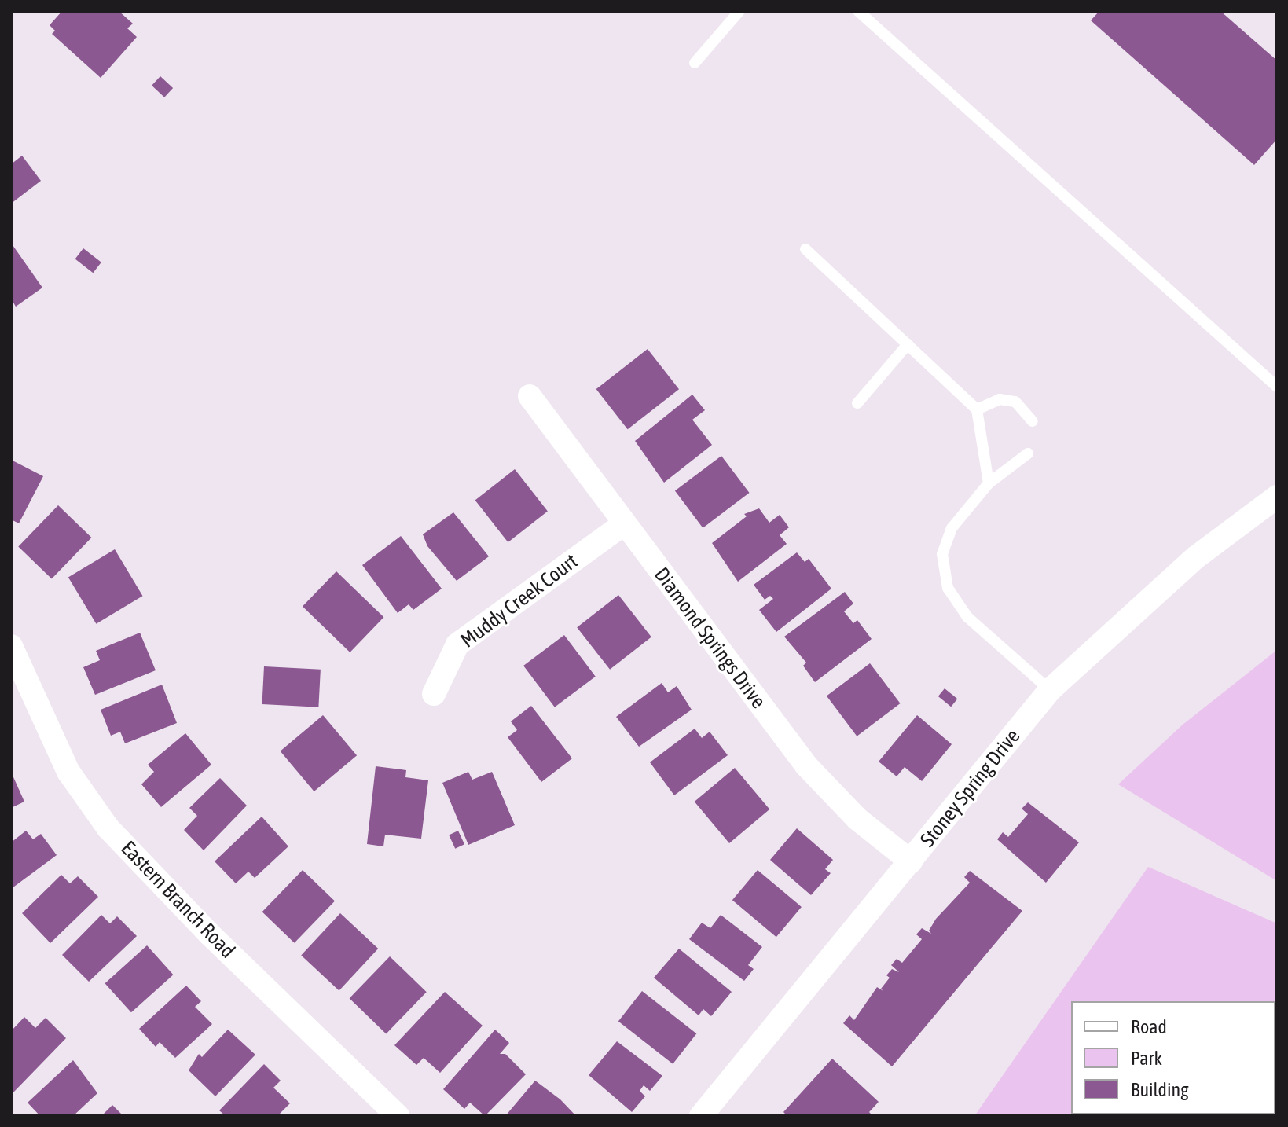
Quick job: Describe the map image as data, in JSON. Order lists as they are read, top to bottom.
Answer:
{
  "streets": {
    "street": [
      "Muddy Creek Court",
      "Diamond Springs Drive",
      "Stoney Spring Drive",
      "Eastern Branch Road"
    ]
  },
  "crossings": [
    ["Muddy Creek Court", "Diamond Springs Drive"],
    ["Diamond Springs Drive", "Stoney Spring Drive"]
  ],
  "legend": ["Road", "Park", "Building"]
}
